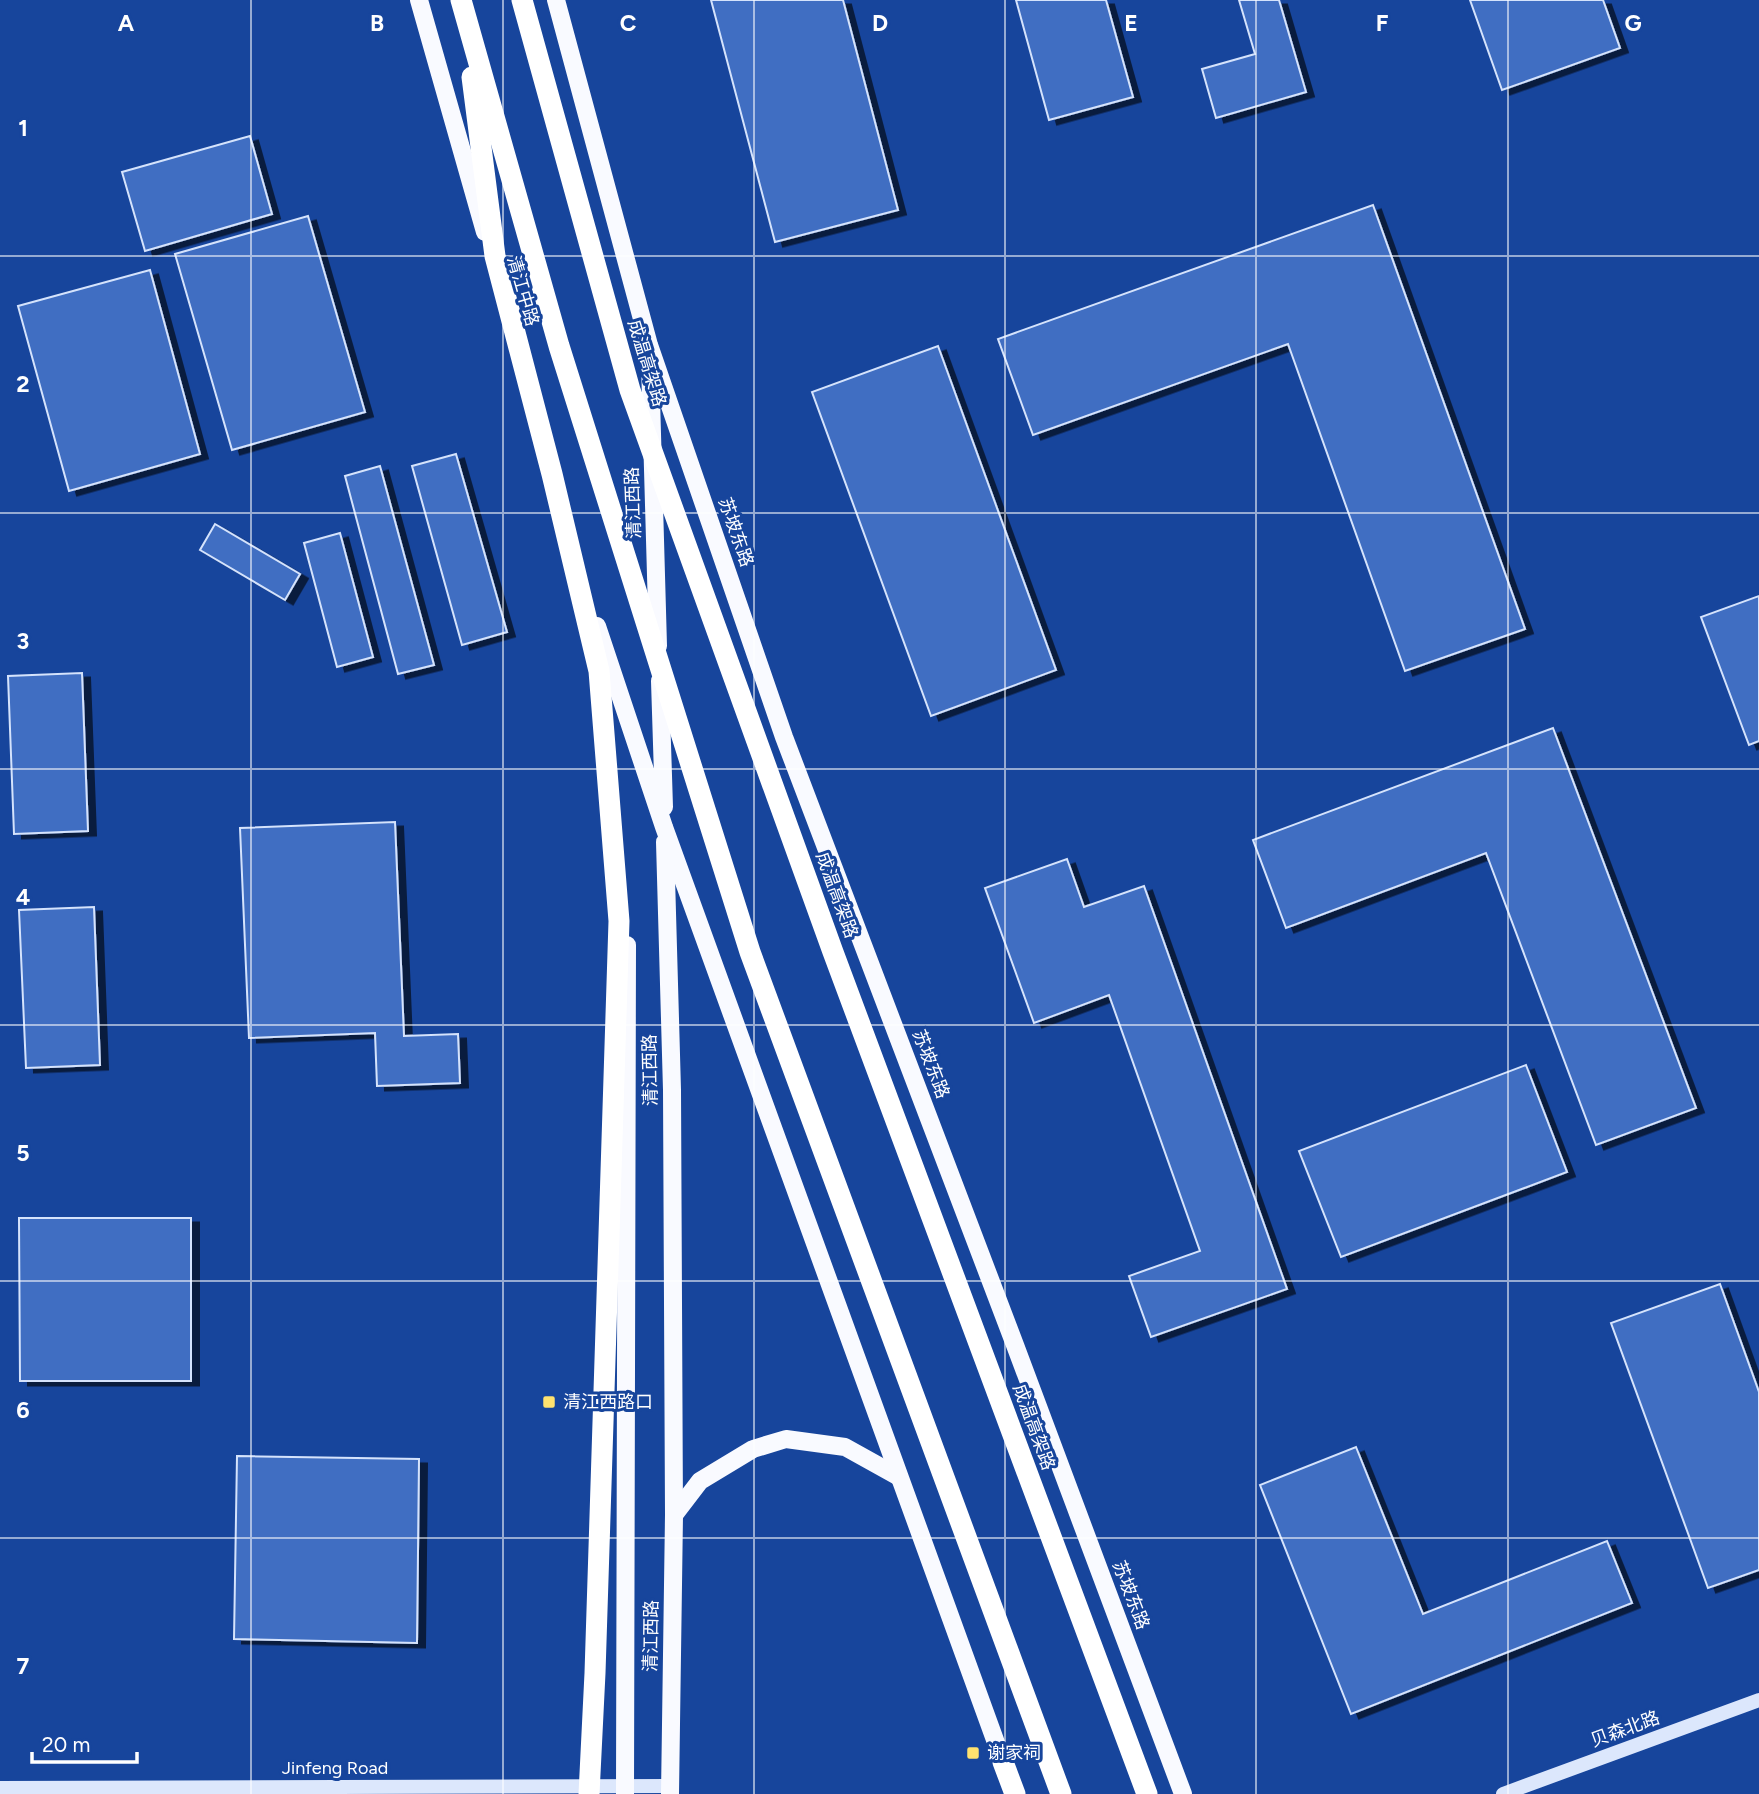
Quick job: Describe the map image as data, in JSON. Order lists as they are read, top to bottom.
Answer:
{
  "streets": {
    "highway": ["成温高架路"],
    "main road": ["清江中路", "清江西路", "苏坡东路"],
    "street": ["贝森北路", "Jinfeng Road"]
  },
  "crossings": [
    ["清江中路", "清江西路"],
    ["清江西路", "苏坡东路"],
    ["清江西路", "Jinfeng Road"]
  ],
  "places": {
    "transit": ["清江西路口", "谢家祠"]
  },
  "scale_bar": "20 m",
  "grid": {
    "columns": [
      "A",
      "B",
      "C",
      "D",
      "E",
      "F",
      "G"
    ],
    "rows": [
      "1",
      "2",
      "3",
      "4",
      "5",
      "6",
      "7"
    ]
  }
}
